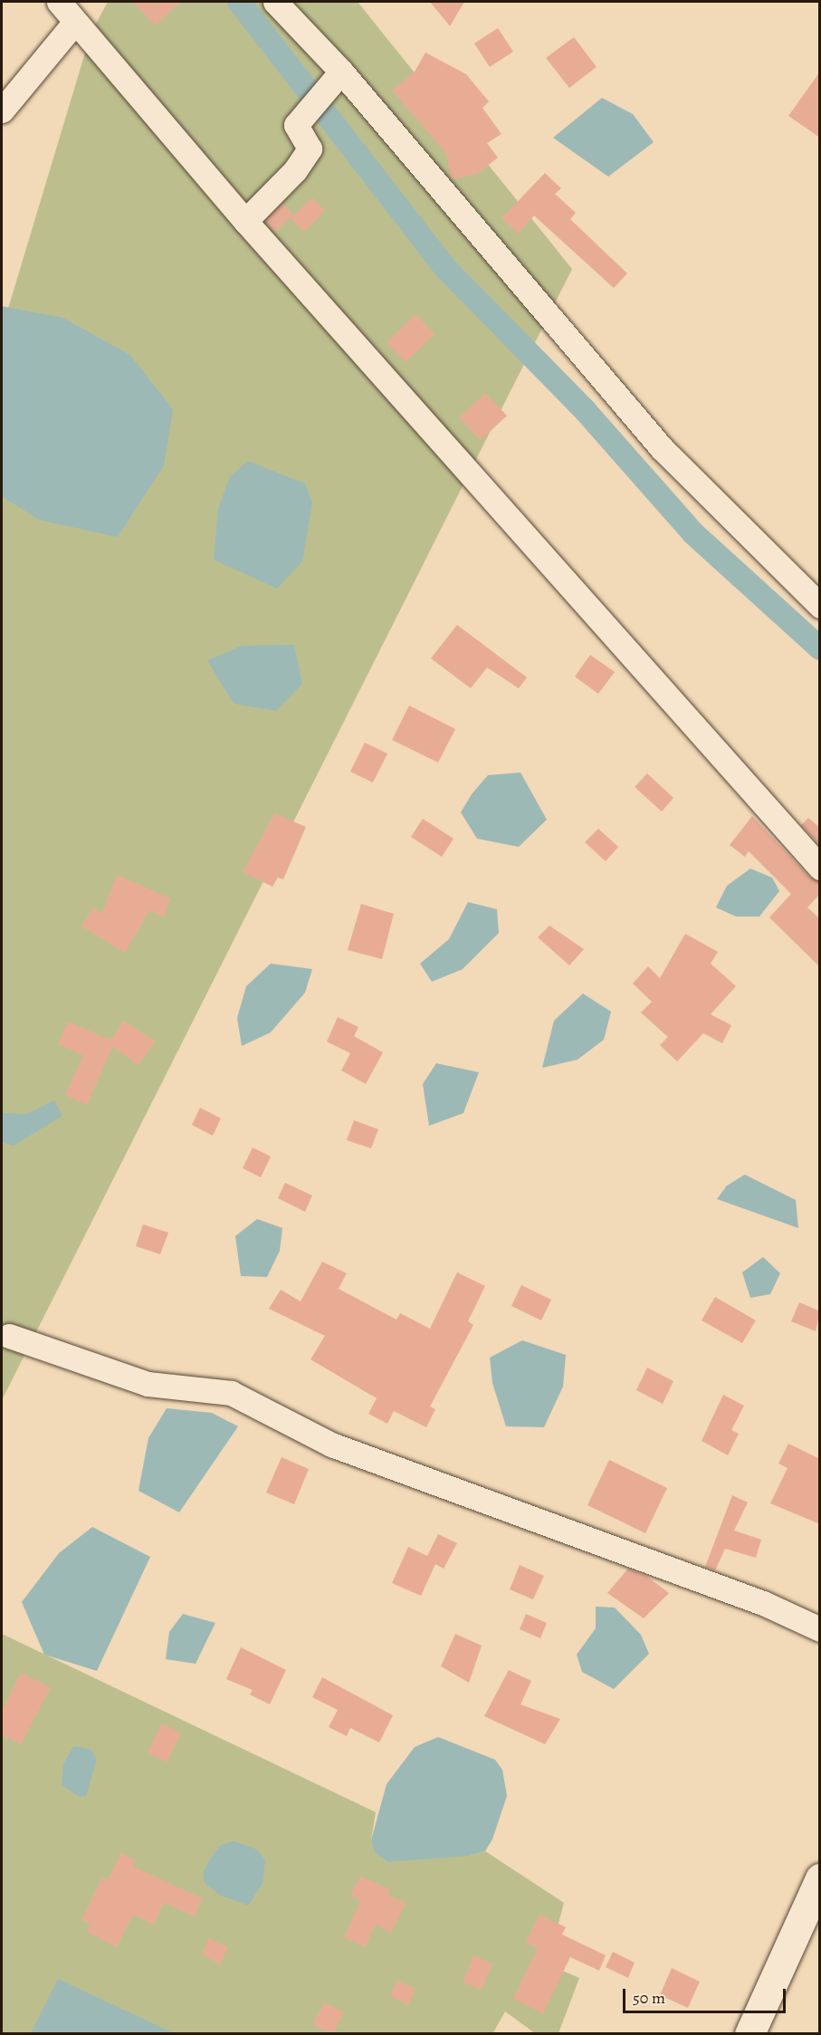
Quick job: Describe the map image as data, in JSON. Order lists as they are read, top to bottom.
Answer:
{
  "scale_bar": "50 m"
}
